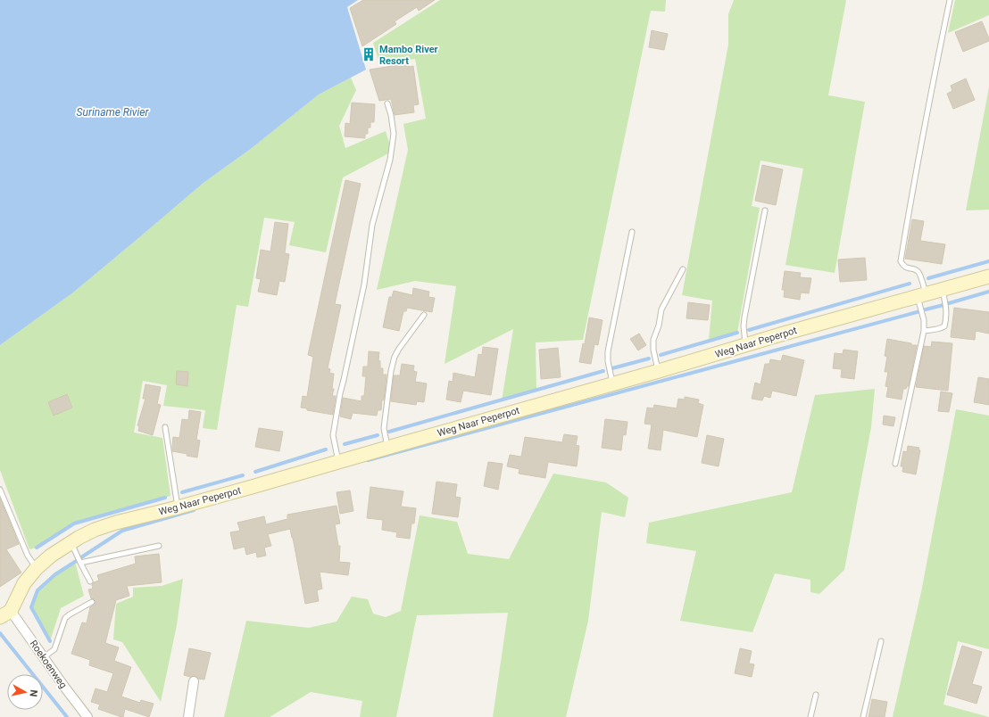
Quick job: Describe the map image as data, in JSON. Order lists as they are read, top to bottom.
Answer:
{
  "streets": {
    "street": ["Weg Naar Peperpot", "Roekoenweg"]
  },
  "crossings": [
    ["Weg Naar Peperpot", "Roekoenweg"]
  ],
  "water": ["Suriname Rivier"],
  "places": {
    "building": ["Mambo River Resort"]
  },
  "north": "right"
}
